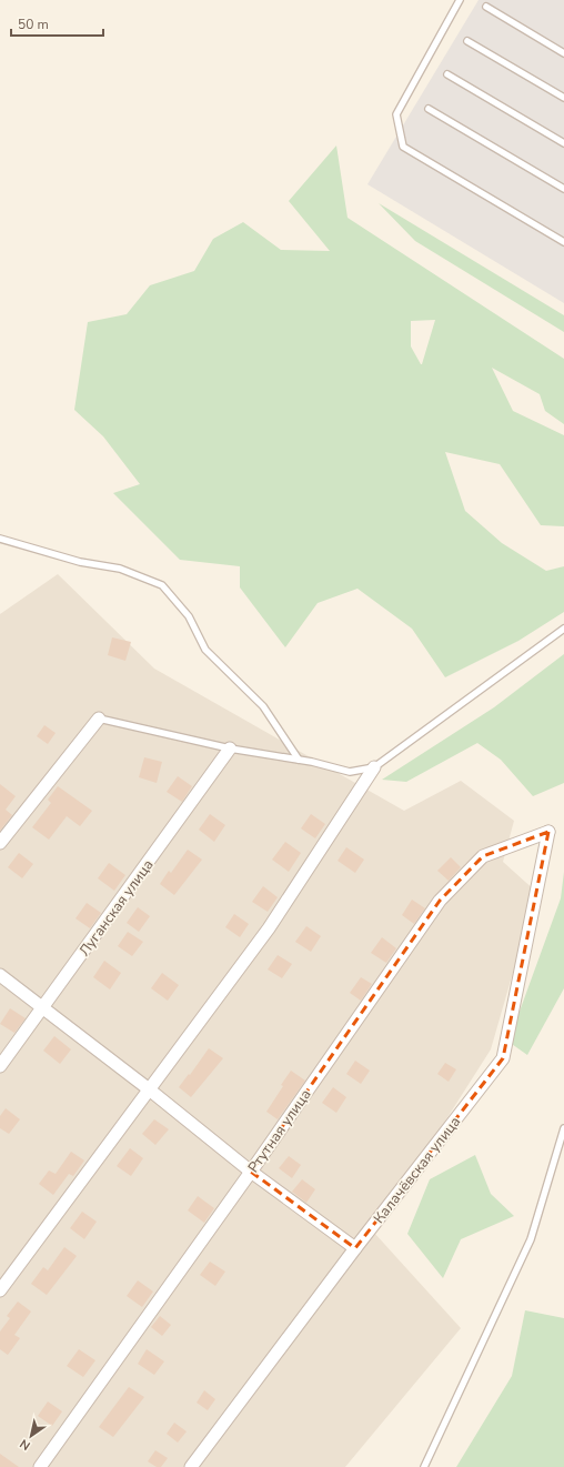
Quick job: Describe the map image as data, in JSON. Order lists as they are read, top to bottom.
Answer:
{
  "streets": {
    "street": ["Луганская улица", "Ртутная улица", "Калачёвская улица"]
  },
  "crossings": [
    ["Ртутная улица", "Калачёвская улица"]
  ],
  "scale_bar": "50 m",
  "north": "bottom left"
}
